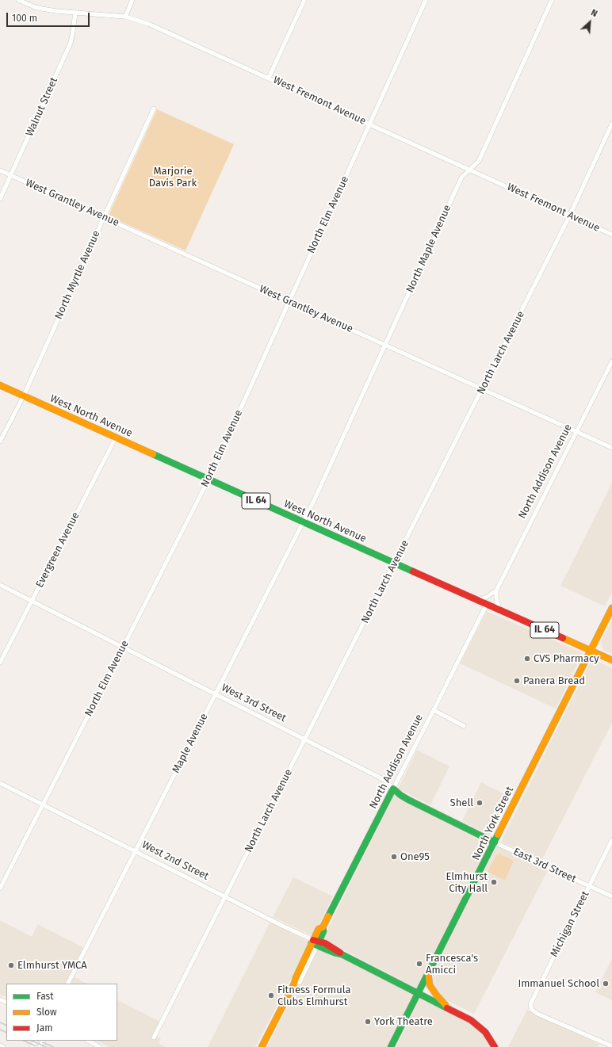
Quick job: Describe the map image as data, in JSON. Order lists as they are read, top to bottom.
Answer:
{
  "streets": {
    "main road": [
      "West North Avenue",
      "North Addison Avenue",
      "IL 64",
      "West 3rd Street",
      "North York Street",
      "West 2nd Street"
    ],
    "street": [
      "West Fremont Avenue",
      "Walnut Street",
      "West Grantley Avenue",
      "North Elm Avenue",
      "North Maple Avenue",
      "North Myrtle Avenue",
      "North Larch Avenue",
      "Evergreen Avenue",
      "Maple Avenue",
      "East 3rd Street",
      "Michigan Street"
    ]
  },
  "crossings": [
    ["West Fremont Avenue", "Walnut Street"],
    ["West Fremont Avenue", "North Elm Avenue"],
    ["West Fremont Avenue", "North Maple Avenue"],
    ["West Fremont Avenue", "North Larch Avenue"],
    ["Walnut Street", "West Grantley Avenue"],
    ["West Grantley Avenue", "North Elm Avenue"],
    ["West Grantley Avenue", "North Maple Avenue"],
    ["West Grantley Avenue", "North Myrtle Avenue"],
    ["West Grantley Avenue", "North Larch Avenue"],
    ["West Grantley Avenue", "North Addison Avenue"],
    ["North Elm Avenue", "West North Avenue"],
    ["North Elm Avenue", "West 3rd Street"],
    ["North Elm Avenue", "West 2nd Street"],
    ["North Maple Avenue", "Maple Avenue"],
    ["North Myrtle Avenue", "West North Avenue"],
    ["North Larch Avenue", "West North Avenue"],
    ["North Larch Avenue", "West 3rd Street"],
    ["North Larch Avenue", "West 2nd Street"],
    ["West North Avenue", "North Addison Avenue"],
    ["West North Avenue", "IL 64"],
    ["West North Avenue", "Evergreen Avenue"],
    ["West North Avenue", "Maple Avenue"],
    ["West North Avenue", "North York Street"],
    ["North Addison Avenue", "West 3rd Street"],
    ["North Addison Avenue", "West 2nd Street"],
    ["IL 64", "North York Street"],
    ["Evergreen Avenue", "West 3rd Street"],
    ["West 3rd Street", "Maple Avenue"],
    ["West 3rd Street", "North York Street"],
    ["West 3rd Street", "East 3rd Street"],
    ["Maple Avenue", "West 2nd Street"],
    ["North York Street", "West 2nd Street"],
    ["North York Street", "East 3rd Street"],
    ["East 3rd Street", "Michigan Street"]
  ],
  "parks": ["Marjorie Davis Park"],
  "places": [
    "CVS Pharmacy",
    "Panera Bread",
    "Shell",
    "One95",
    "Elmhurst City Hall",
    "Francesca's Amicci",
    "Elmhurst YMCA",
    "Immanuel School",
    "Fitness Formula Clubs Elmhurst",
    "York Theatre"
  ],
  "legend": ["Fast", "Slow", "Jam"],
  "scale_bar": "100 m",
  "north": "top right"
}
